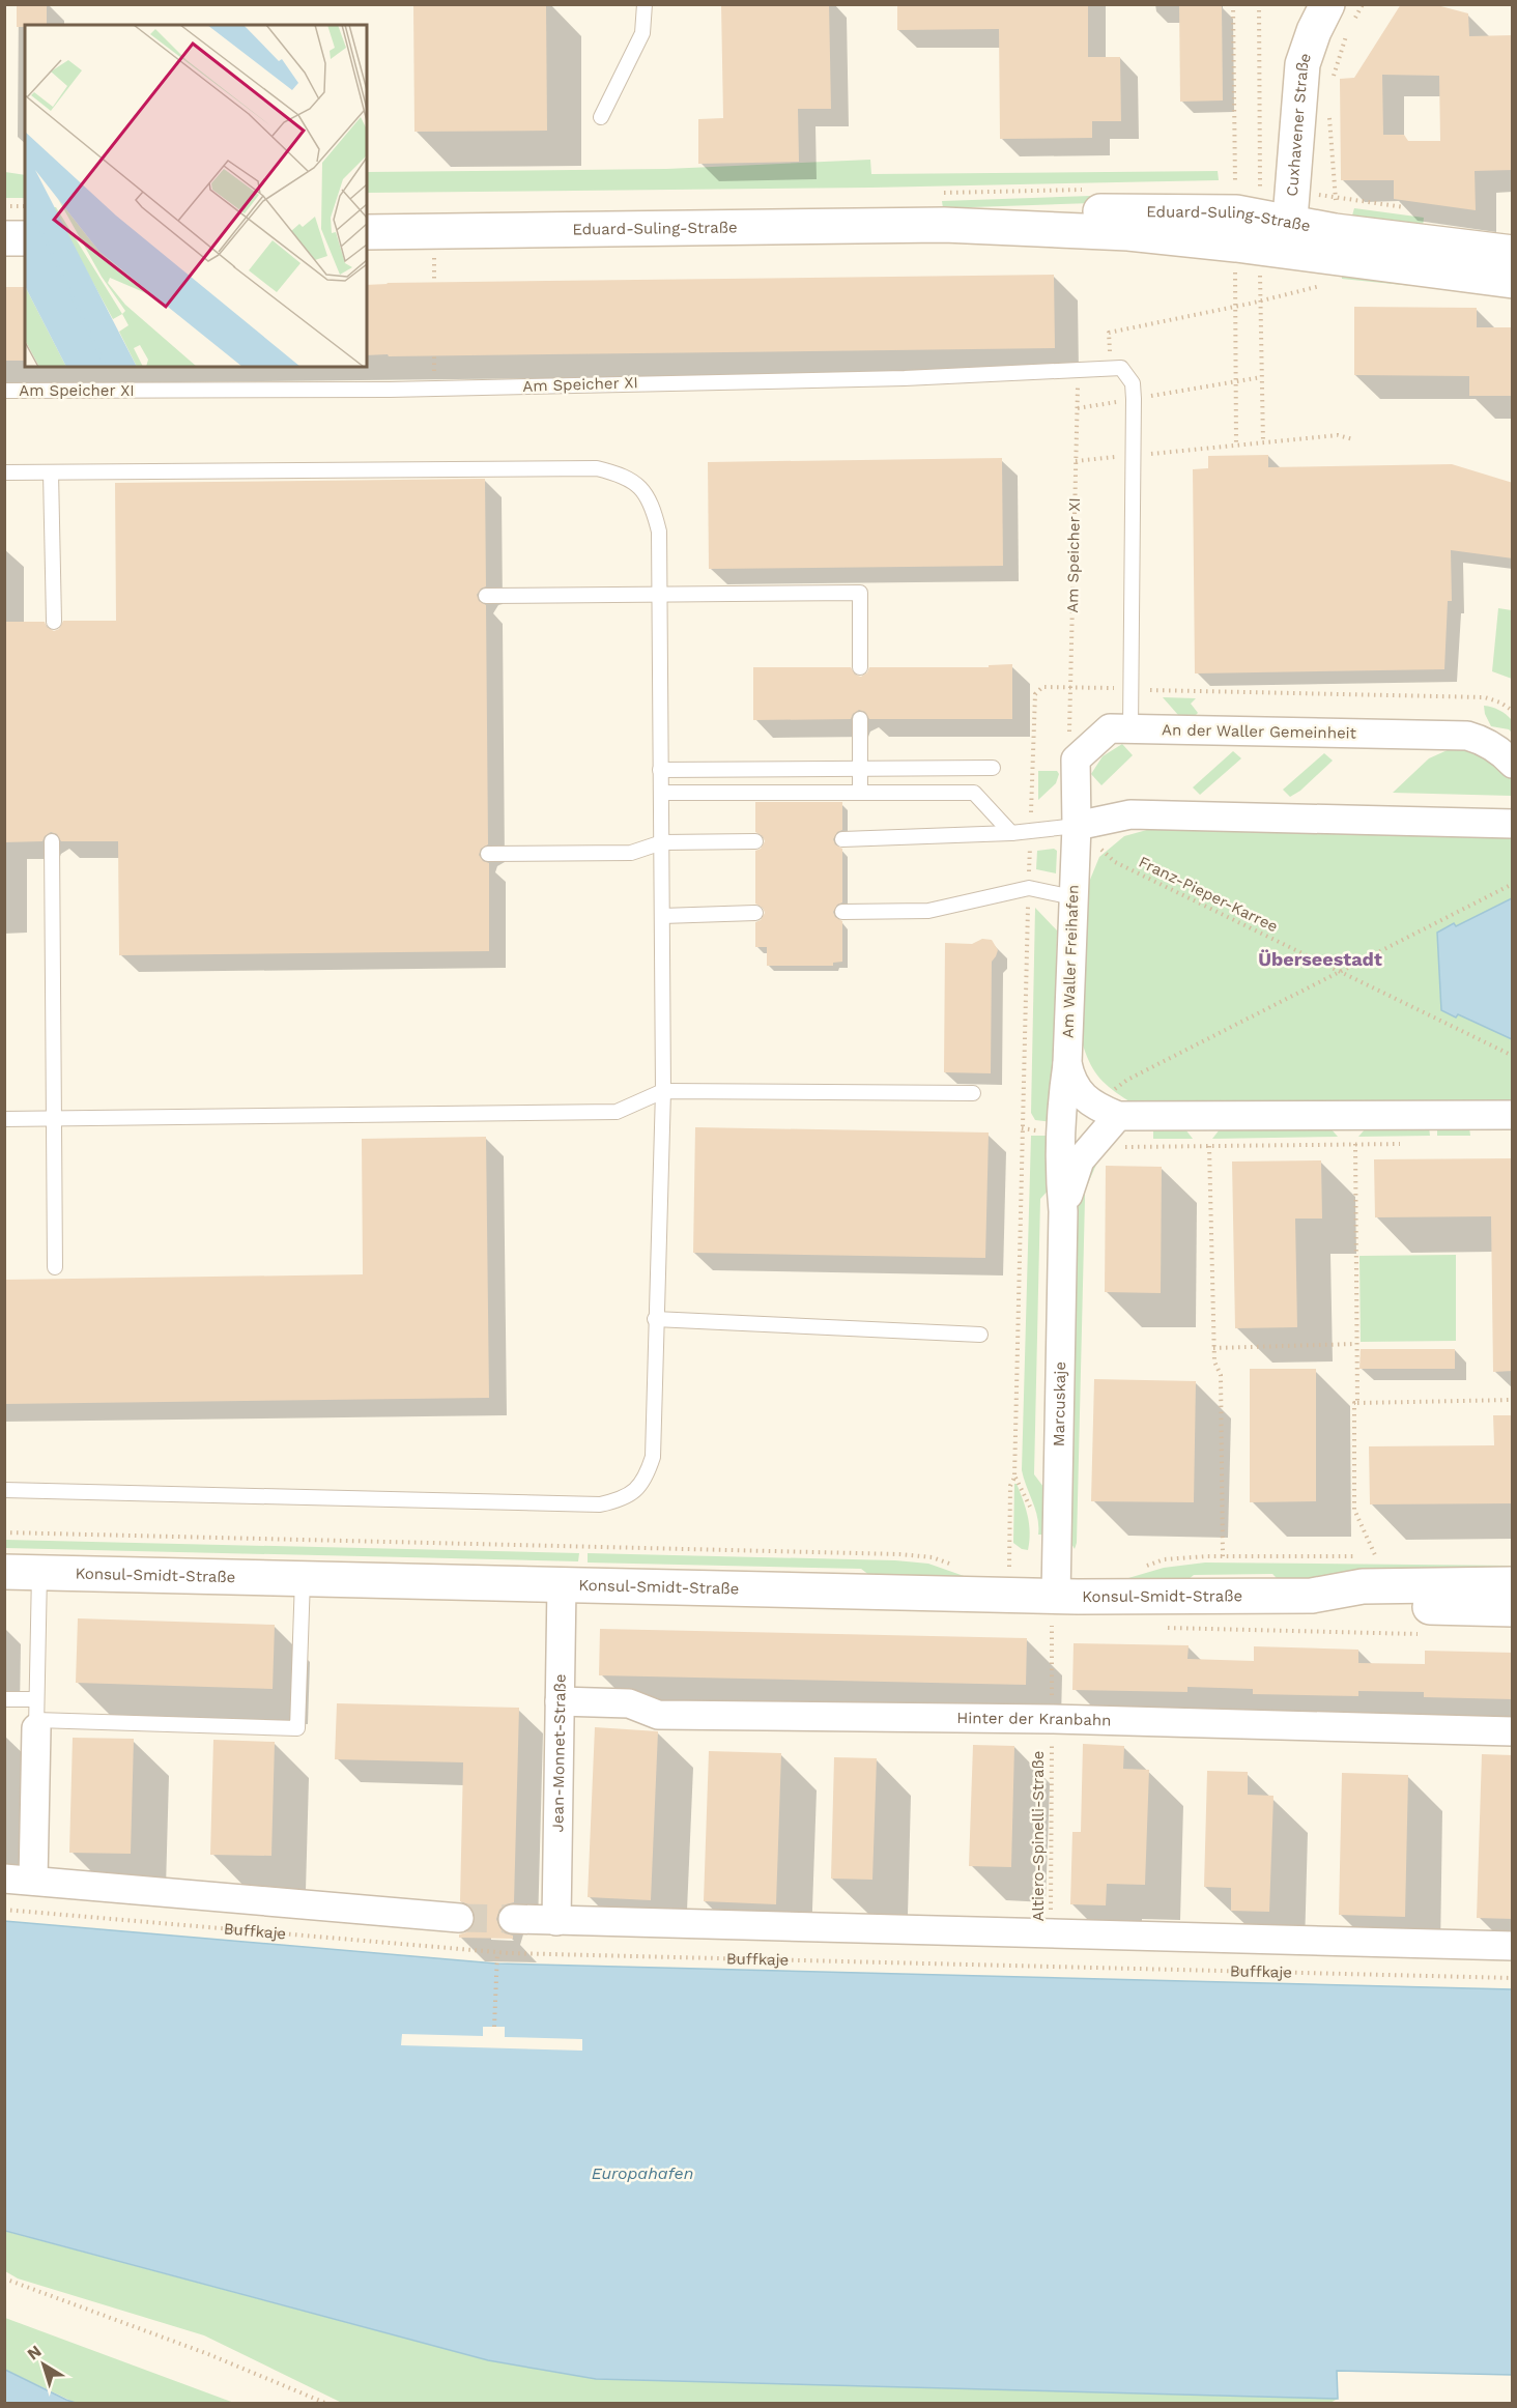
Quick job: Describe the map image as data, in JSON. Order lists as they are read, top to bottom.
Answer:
{
  "streets": {
    "street": [
      "Cuxhavener Straße",
      "Eduard-Suling-Straße",
      "An der Waller Gemeinheit",
      "Am Waller Freihafen",
      "Marcuskaje",
      "Konsul-Smidt-Straße",
      "Hinter der Kranbahn",
      "Jean-Monnet-Straße",
      "Buffkaje"
    ],
    "lane": ["Am Speicher XI"],
    "path": ["Franz-Pieper-Karree", "Altiero-Spinelli-Straße"]
  },
  "crossings": [
    ["Cuxhavener Straße", "Eduard-Suling-Straße"],
    ["Am Speicher XI", "An der Waller Gemeinheit"],
    ["Franz-Pieper-Karree", "Am Waller Freihafen"],
    ["Am Waller Freihafen", "Marcuskaje"],
    ["Marcuskaje", "Konsul-Smidt-Straße"],
    ["Marcuskaje", "Altiero-Spinelli-Straße"],
    ["Konsul-Smidt-Straße", "Jean-Monnet-Straße"],
    ["Konsul-Smidt-Straße", "Altiero-Spinelli-Straße"],
    ["Hinter der Kranbahn", "Jean-Monnet-Straße"],
    ["Hinter der Kranbahn", "Altiero-Spinelli-Straße"]
  ],
  "districts": ["Überseestadt"],
  "water": ["Europahafen"],
  "north": "top left"
}
